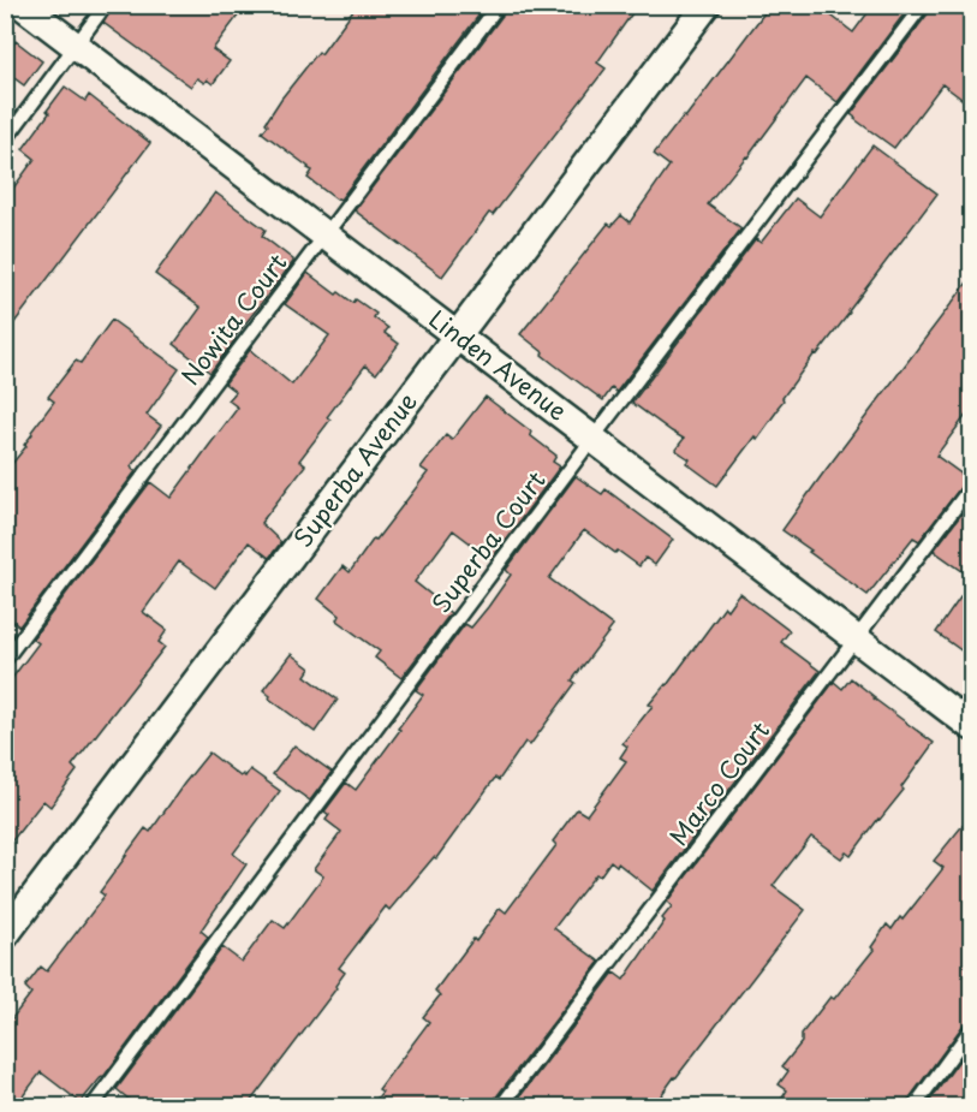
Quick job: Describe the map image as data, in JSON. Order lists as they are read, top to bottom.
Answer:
{
  "streets": {
    "street": ["Linden Avenue", "Superba Avenue"],
    "lane": ["Nowita Court", "Superba Court", "Marco Court"]
  },
  "crossings": [
    ["Nowita Court", "Linden Avenue"],
    ["Linden Avenue", "Superba Avenue"],
    ["Linden Avenue", "Superba Court"],
    ["Linden Avenue", "Marco Court"]
  ]
}
